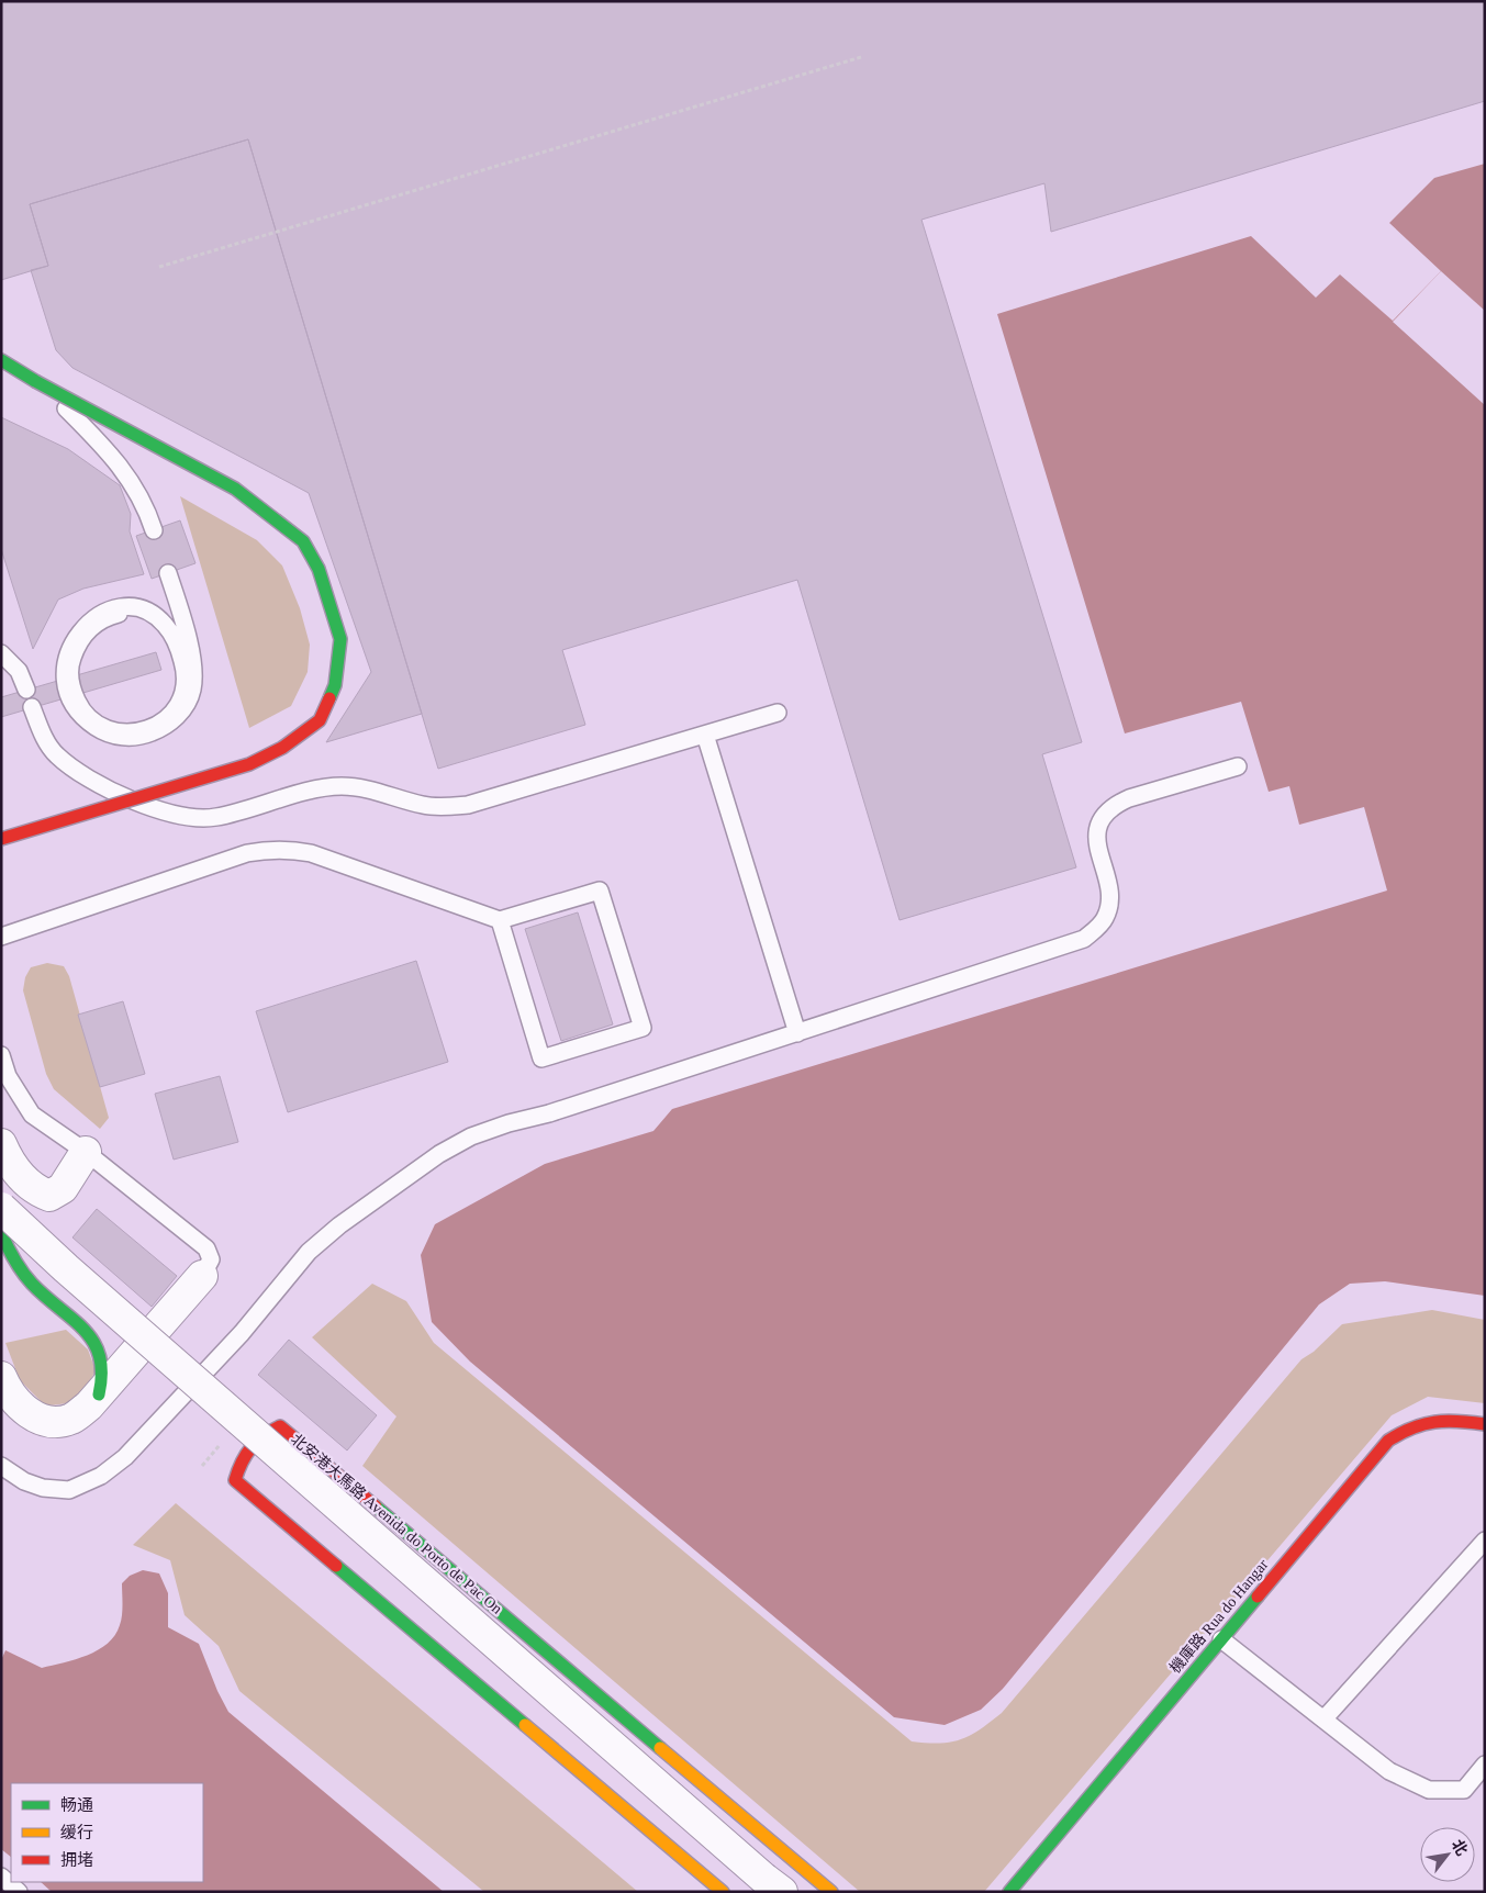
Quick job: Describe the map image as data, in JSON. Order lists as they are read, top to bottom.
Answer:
{
  "streets": {
    "street": ["北安港大馬路 Avenida do Porto de Pac On", "機庫路 Rua do Hangar"]
  },
  "legend": ["畅通", "缓行", "拥堵"],
  "north": "top right"
}
